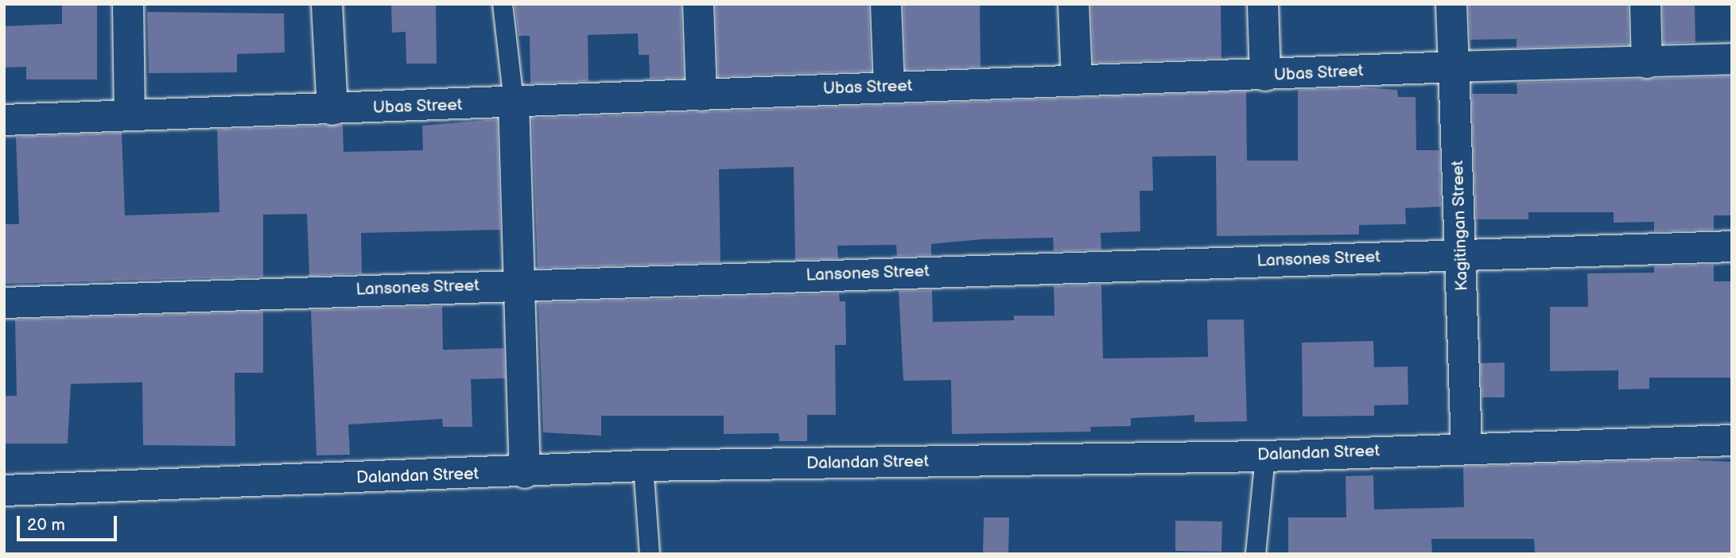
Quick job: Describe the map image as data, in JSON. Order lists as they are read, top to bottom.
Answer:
{
  "streets": {
    "street": [
      "Ubas Street",
      "Kagitingan Street",
      "Lansones Street",
      "Dalandan Street"
    ]
  },
  "crossings": [
    ["Ubas Street", "Kagitingan Street"],
    ["Kagitingan Street", "Lansones Street"],
    ["Kagitingan Street", "Dalandan Street"]
  ],
  "scale_bar": "20 m"
}
